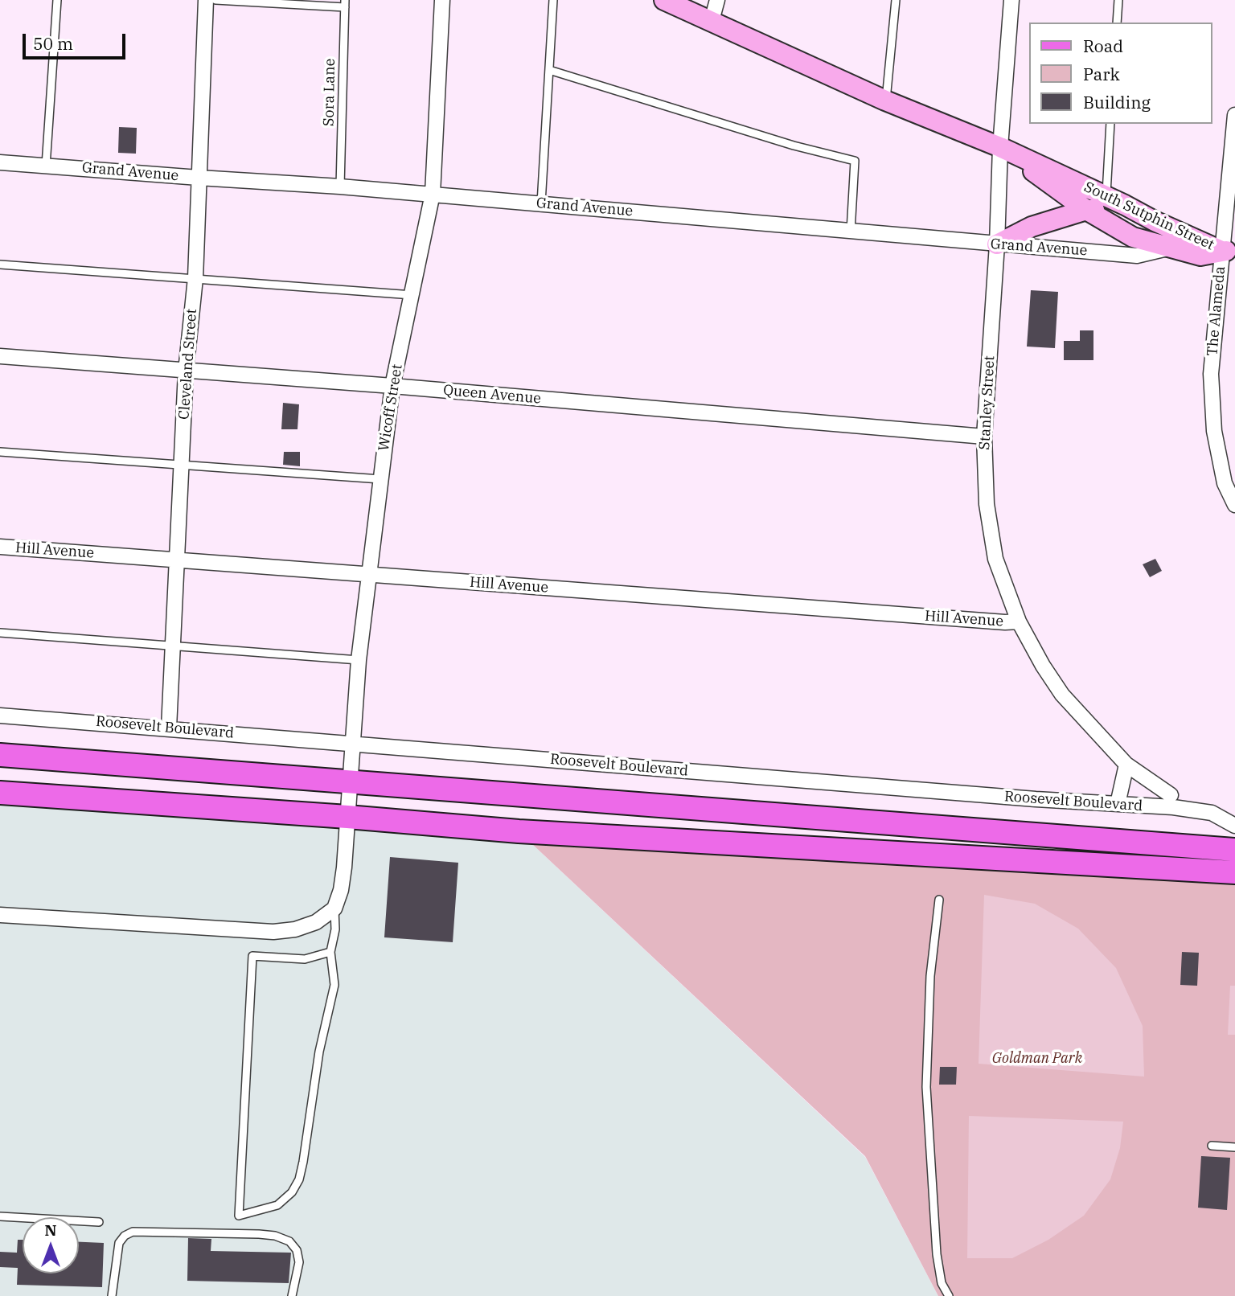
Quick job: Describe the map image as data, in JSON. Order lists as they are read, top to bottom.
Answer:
{
  "streets": {
    "street": [
      "Grand Avenue",
      "South Sutphin Street",
      "The Alameda",
      "Cleveland Street",
      "Queen Avenue",
      "Stanley Street",
      "Wicoff Street",
      "Hill Avenue",
      "Roosevelt Boulevard"
    ],
    "lane": ["Sora Lane"]
  },
  "crossings": [
    ["Sora Lane", "Grand Avenue"],
    ["Grand Avenue", "South Sutphin Street"],
    ["Grand Avenue", "Cleveland Street"],
    ["Grand Avenue", "Stanley Street"],
    ["Grand Avenue", "Wicoff Street"],
    ["South Sutphin Street", "The Alameda"],
    ["South Sutphin Street", "Stanley Street"],
    ["Cleveland Street", "Queen Avenue"],
    ["Cleveland Street", "Hill Avenue"],
    ["Cleveland Street", "Roosevelt Boulevard"],
    ["Queen Avenue", "Stanley Street"],
    ["Queen Avenue", "Wicoff Street"],
    ["Stanley Street", "Hill Avenue"],
    ["Wicoff Street", "Hill Avenue"],
    ["Wicoff Street", "Roosevelt Boulevard"]
  ],
  "parks": ["Goldman Park"],
  "legend": ["Road", "Park", "Building"],
  "scale_bar": "50 m",
  "north": "top"
}
